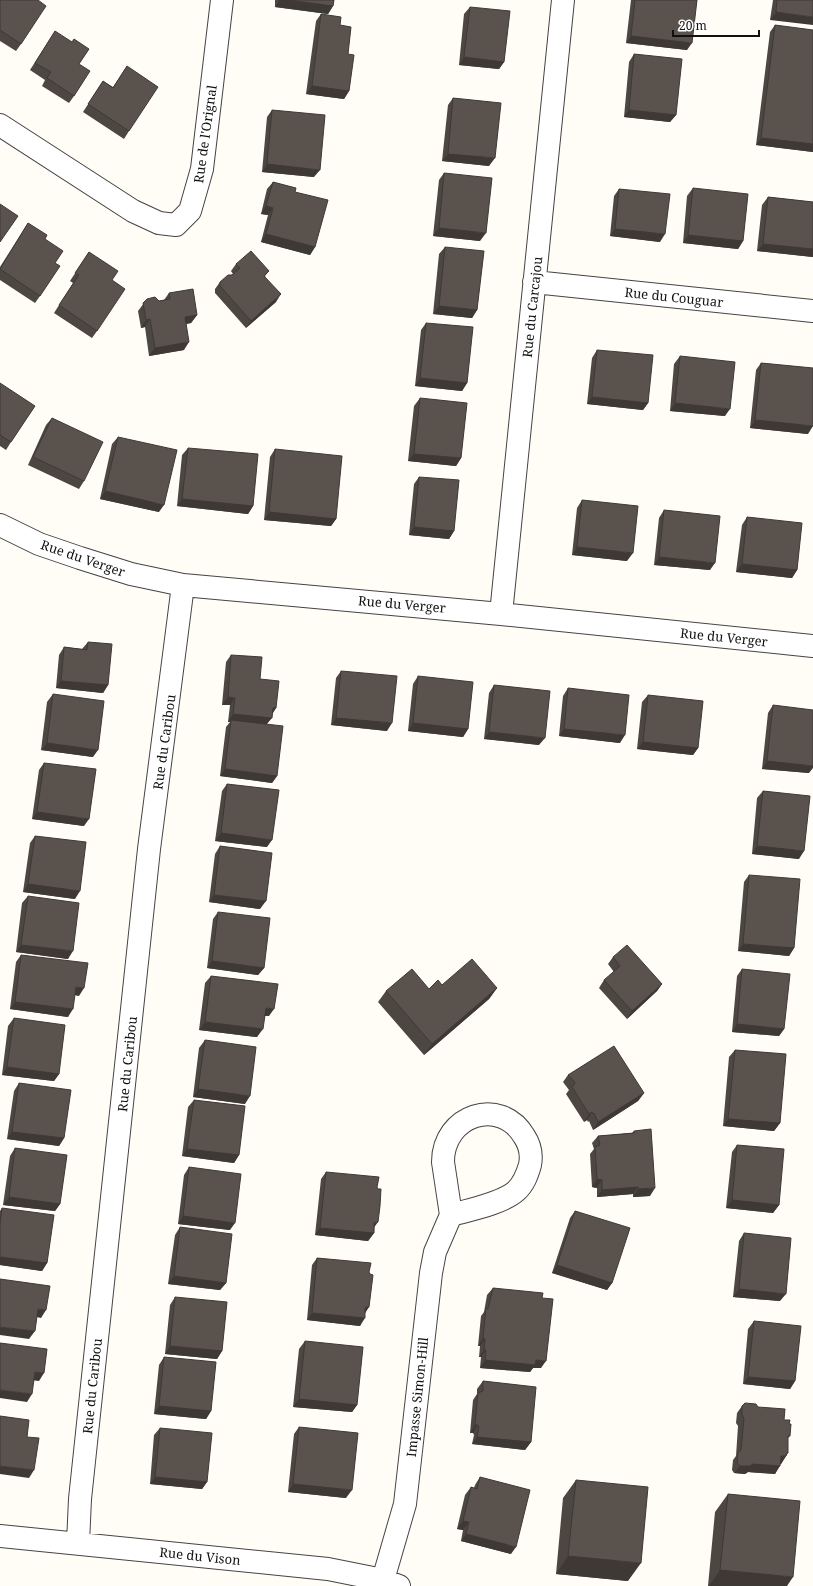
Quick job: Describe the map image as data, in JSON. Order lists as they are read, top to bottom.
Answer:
{
  "streets": {
    "street": [
      "Rue de l'Orignal",
      "Rue du Couguar",
      "Rue du Carcajou",
      "Rue du Verger",
      "Rue du Caribou",
      "Impasse Simon-Hill",
      "Rue du Vison"
    ]
  },
  "crossings": [
    ["Rue du Couguar", "Rue du Carcajou"],
    ["Rue du Carcajou", "Rue du Verger"],
    ["Rue du Verger", "Rue du Caribou"],
    ["Rue du Caribou", "Rue du Vison"],
    ["Impasse Simon-Hill", "Rue du Vison"]
  ],
  "scale_bar": "20 m"
}
